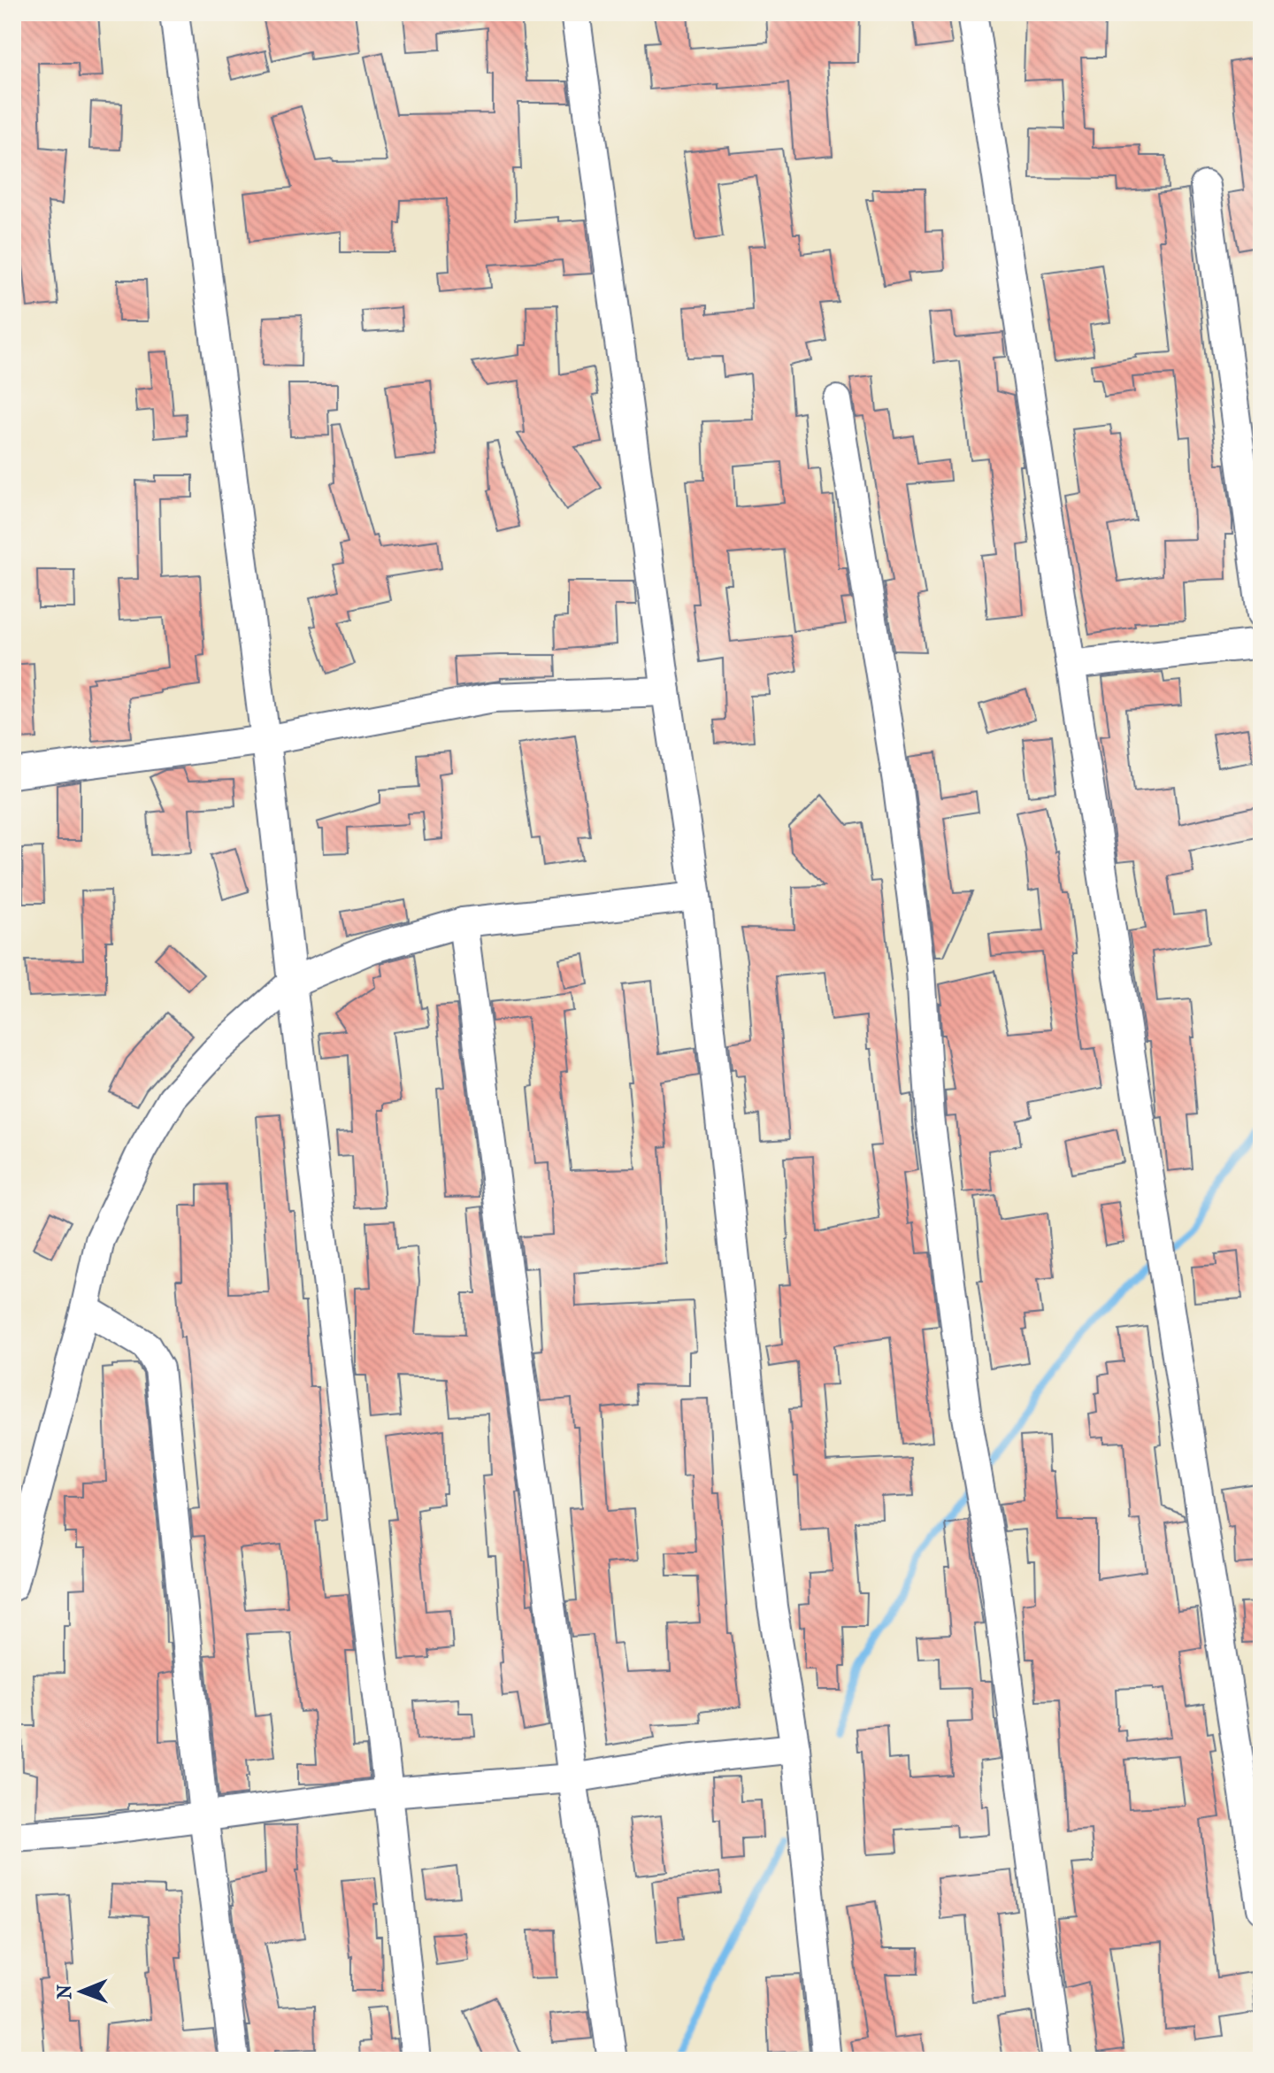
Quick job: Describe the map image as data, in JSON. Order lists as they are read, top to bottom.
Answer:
{
  "north": "left"
}
